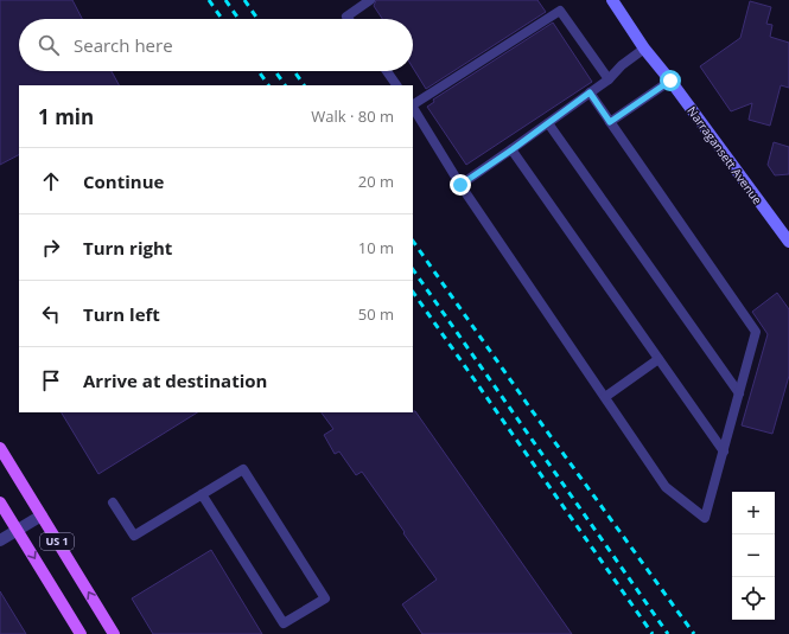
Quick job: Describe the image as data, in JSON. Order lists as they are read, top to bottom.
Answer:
{
  "streets": {
    "main road": ["US 1"],
    "street": ["Narragansett Avenue"]
  },
  "page": {
    "search": "Search here",
    "heading": ["1 min", "Walk · 80 m"],
    "list": [
      ["Continue", "20 m"],
      ["Turn right", "10 m"],
      ["Turn left", "50 m"],
      "Arrive at destination"
    ],
    "map_buttons": ["+", "−"]
  }
}
